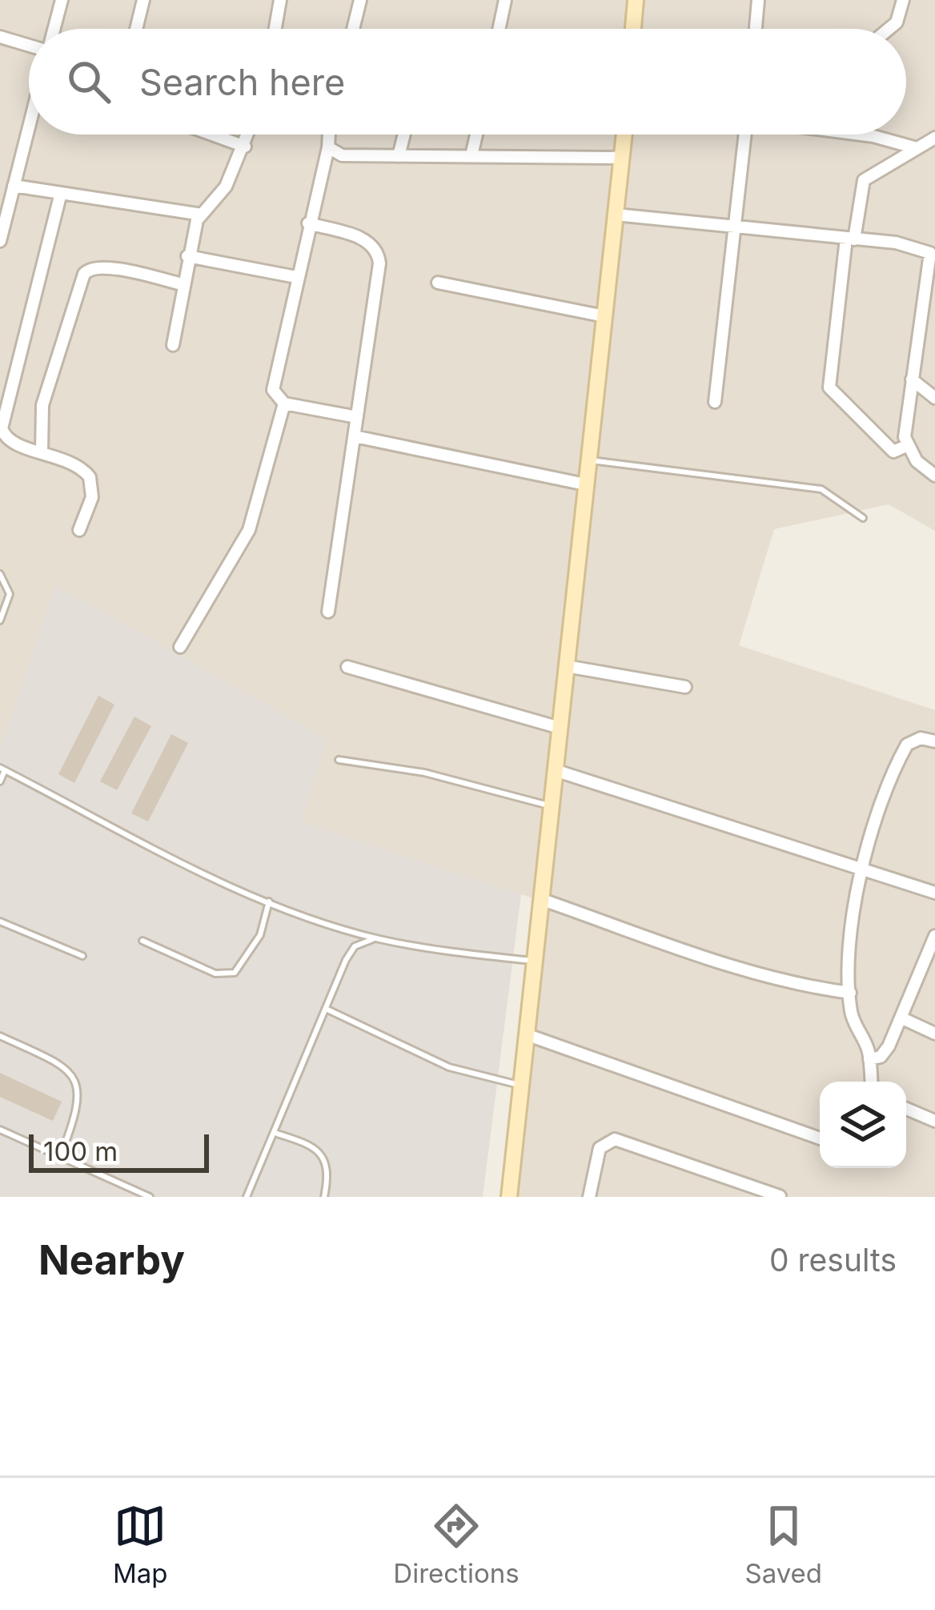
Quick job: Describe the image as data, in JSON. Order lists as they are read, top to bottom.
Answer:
{
  "scale_bar": "100 m",
  "page": {
    "search": "Search here",
    "scale": "100 m",
    "heading": ["Nearby", "0 results"],
    "nav": ["Map", "Directions", "Saved"]
  }
}
